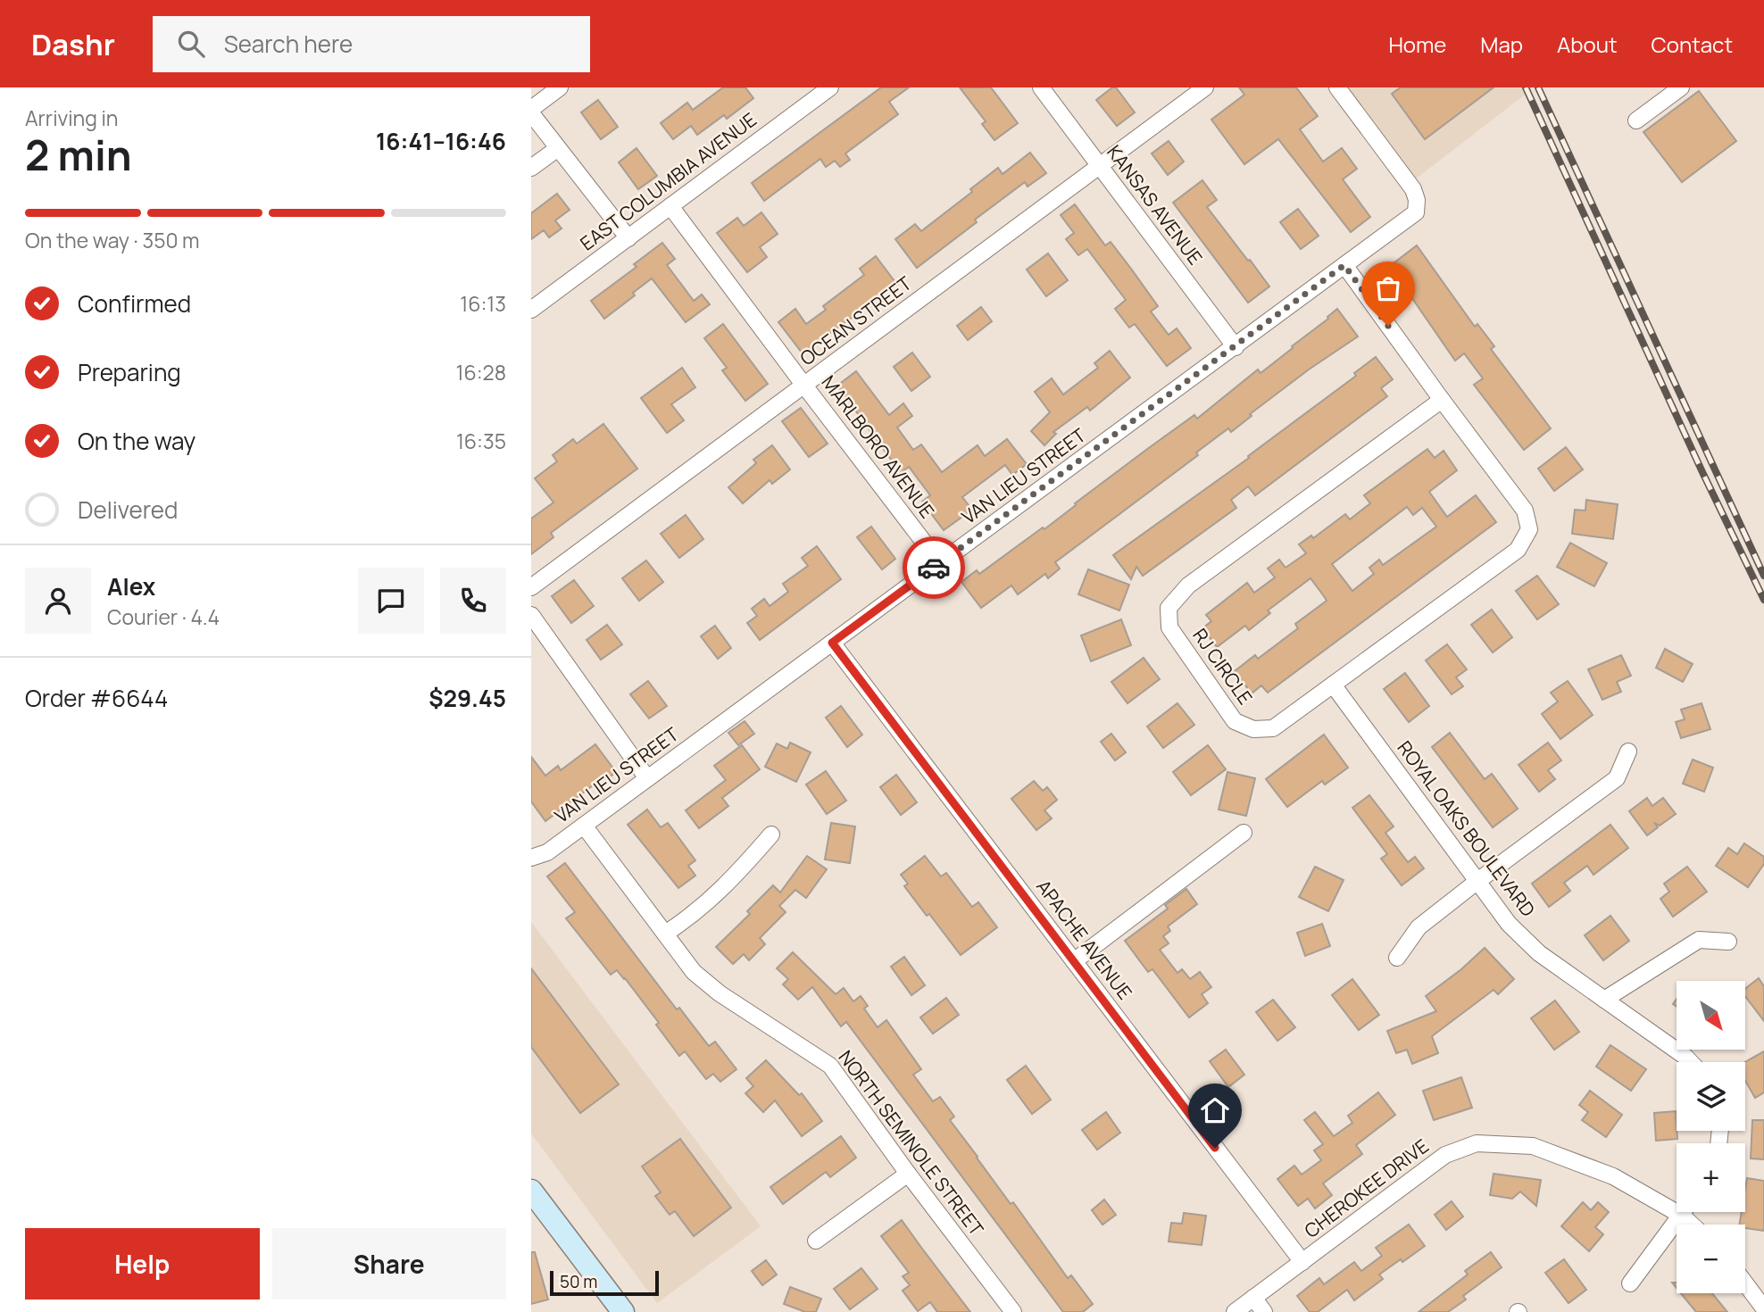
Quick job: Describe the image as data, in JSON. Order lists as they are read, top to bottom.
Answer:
{
  "streets": {
    "street": [
      "EAST COLUMBIA AVENUE",
      "KANSAS AVENUE",
      "OCEAN STREET",
      "MARLBORO AVENUE",
      "VAN LIEU STREET",
      "RJ CIRCLE",
      "ROYAL OAKS BOULEVARD",
      "APACHE AVENUE",
      "NORTH SEMINOLE STREET",
      "CHEROKEE DRIVE"
    ]
  },
  "crossings": [
    ["EAST COLUMBIA AVENUE", "MARLBORO AVENUE"],
    ["KANSAS AVENUE", "OCEAN STREET"],
    ["KANSAS AVENUE", "VAN LIEU STREET"],
    ["OCEAN STREET", "MARLBORO AVENUE"],
    ["MARLBORO AVENUE", "VAN LIEU STREET"],
    ["VAN LIEU STREET", "RJ CIRCLE"],
    ["VAN LIEU STREET", "APACHE AVENUE"],
    ["VAN LIEU STREET", "NORTH SEMINOLE STREET"],
    ["RJ CIRCLE", "ROYAL OAKS BOULEVARD"],
    ["APACHE AVENUE", "CHEROKEE DRIVE"]
  ],
  "scale_bar": "50 m",
  "north": "bottom right",
  "page": {
    "header": "Dashr",
    "search": "Search here",
    "nav": [
      "Home",
      "Map",
      "About",
      "Contact"
    ],
    "heading": ["2 min", "Arriving in", "16:41–16:46"],
    "panel": [
      "Alex",
      "Courier · 4.4",
      "Order #6644",
      "$29.45"
    ],
    "bar": "On the way · 350 m",
    "list": [
      ["Confirmed", "16:13"],
      ["Preparing", "16:28"],
      ["On the way", "16:35"],
      "Delivered"
    ],
    "map_buttons": ["+", "−"],
    "buttons": ["Help", "Share"],
    "scale": "50 m"
  }
}
